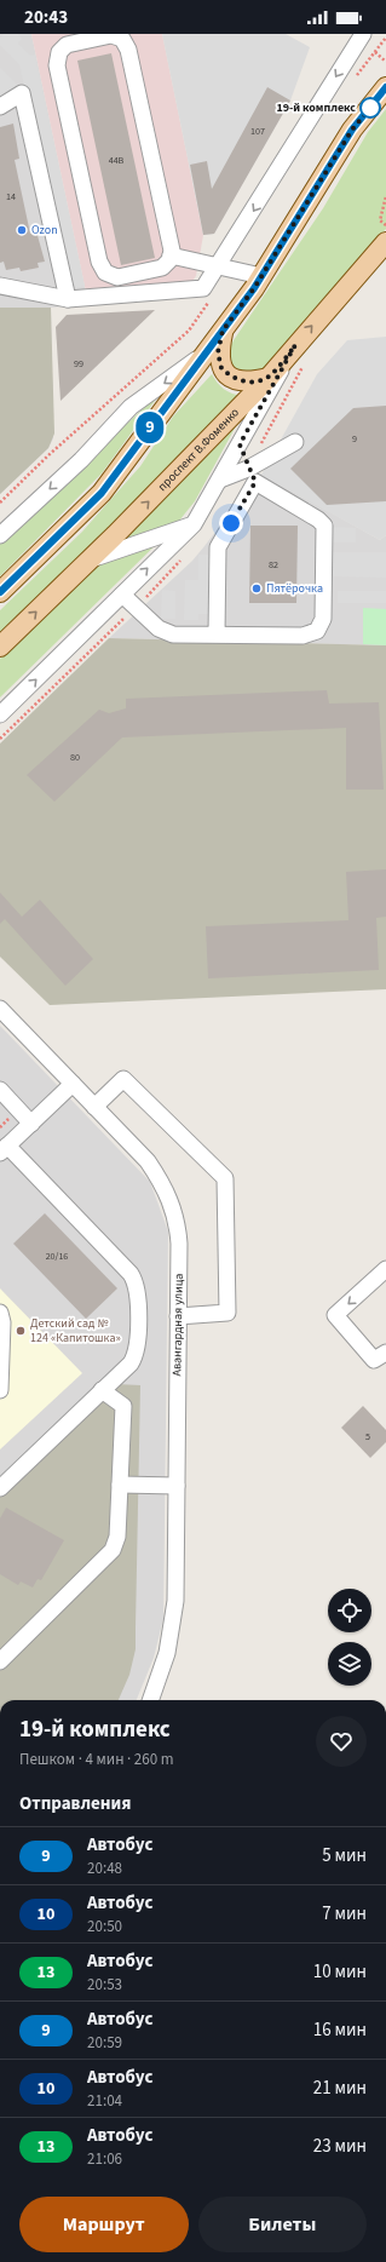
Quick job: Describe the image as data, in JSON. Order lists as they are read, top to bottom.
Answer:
{
  "streets": {
    "main road": ["проспект В.Фоменко"],
    "street": ["Авангардная улица"]
  },
  "places": [
    "19-й комплекс",
    "Ozon",
    "Пятёрочка",
    "Детский сад № 124 «Капитошка»"
  ],
  "lines": ["bus line 9"],
  "house_numbers": [
    "107",
    "44В",
    "14",
    "99",
    "9",
    "82",
    "80",
    "20/16",
    "5"
  ],
  "page": {
    "status": "20:43",
    "on_map": "9",
    "heading": [
      ["19-й комплекс", "Пешком · 4 мин · 260 m"],
      "Отправления"
    ],
    "list": [
      {
        "mark": "9",
        "name": "Автобус",
        "note": "20:48",
        "value": "5 мин"
      },
      {
        "mark": "10",
        "name": "Автобус",
        "note": "20:50",
        "value": "7 мин"
      },
      {
        "mark": "13",
        "name": "Автобус",
        "note": "20:53",
        "value": "10 мин"
      },
      {
        "mark": "9",
        "name": "Автобус",
        "note": "20:59",
        "value": "16 мин"
      },
      {
        "mark": "10",
        "name": "Автобус",
        "note": "21:04",
        "value": "21 мин"
      },
      {
        "mark": "13",
        "name": "Автобус",
        "note": "21:06",
        "value": "23 мин"
      }
    ],
    "buttons": ["Маршрут", "Билеты"]
  }
}
